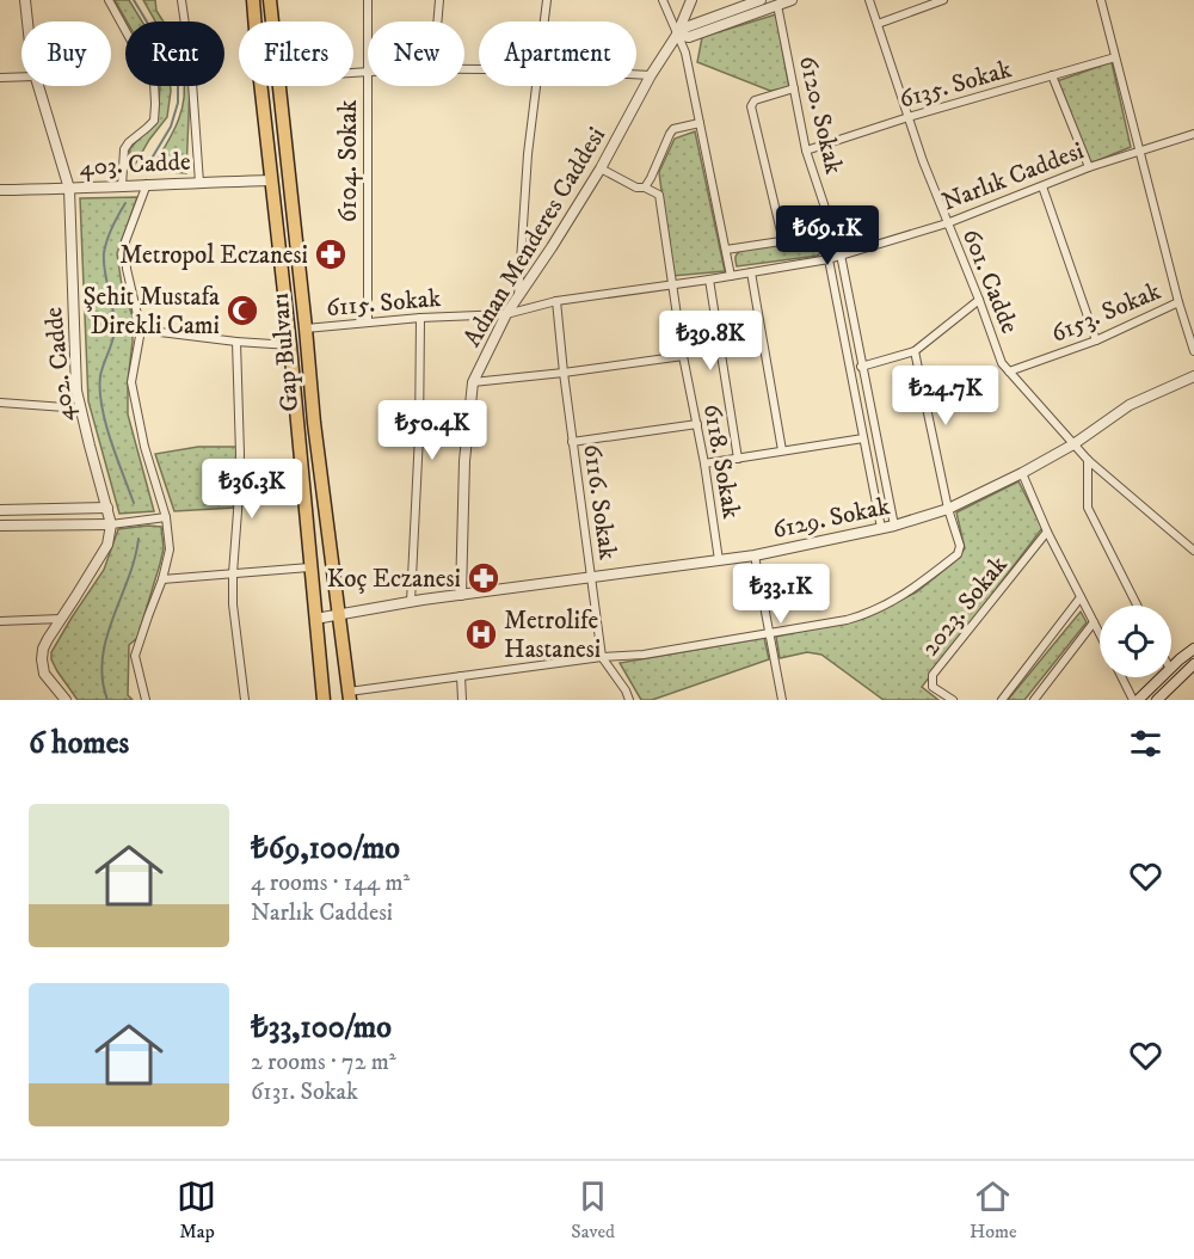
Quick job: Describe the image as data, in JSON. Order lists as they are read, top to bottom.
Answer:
{
  "streets": {
    "highway": ["Gap Bulvarı"],
    "street": [
      "6135. Sokak",
      "6120. Sokak",
      "6104. Sokak",
      "403. Cadde",
      "Narlık Caddesi",
      "Adnan Menderes Caddesi",
      "601. Cadde",
      "6115. Sokak",
      "6153. Sokak",
      "402. Cadde",
      "6118. Sokak",
      "6116. Sokak",
      "6129. Sokak",
      "2023. Sokak"
    ]
  },
  "crossings": [
    ["6135. Sokak", "6120. Sokak"],
    ["6135. Sokak", "601. Cadde"],
    ["6120. Sokak", "Narlık Caddesi"],
    ["6120. Sokak", "6129. Sokak"],
    ["6104. Sokak", "6115. Sokak"],
    ["403. Cadde", "Gap Bulvarı"],
    ["403. Cadde", "402. Cadde"],
    ["Narlık Caddesi", "Adnan Menderes Caddesi"],
    ["Narlık Caddesi", "601. Cadde"],
    ["Narlık Caddesi", "6115. Sokak"],
    ["Narlık Caddesi", "6118. Sokak"],
    ["Narlık Caddesi", "6116. Sokak"],
    ["Adnan Menderes Caddesi", "6115. Sokak"],
    ["Adnan Menderes Caddesi", "6129. Sokak"],
    ["601. Cadde", "6153. Sokak"],
    ["601. Cadde", "6129. Sokak"],
    ["6115. Sokak", "Gap Bulvarı"],
    ["Gap Bulvarı", "6129. Sokak"],
    ["6118. Sokak", "6129. Sokak"],
    ["6116. Sokak", "6129. Sokak"]
  ],
  "places": {
    "pharmacy": ["Metropol Eczanesi", "Koç Eczanesi"],
    "mosque": ["Şehit Mustafa Direkli Cami"],
    "hospital": ["Metrolife Hastanesi"]
  },
  "page": {
    "chip": [
      "Buy",
      "Rent",
      "Filters",
      "New",
      "Apartment"
    ],
    "price": [
      "₺69.1K",
      "₺39.8K",
      "₺24.7K",
      "₺50.4K",
      "₺36.3K",
      "₺33.1K"
    ],
    "heading": "6 homes",
    "list": [
      {
        "name": "₺69,100/mo",
        "note": "4 rooms · 144 m² · Narlık Caddesi"
      },
      {
        "name": "₺33,100/mo",
        "note": "2 rooms · 72 m² · 6131. Sokak"
      }
    ],
    "tabs": ["Map", "Saved", "Home"]
  }
}
